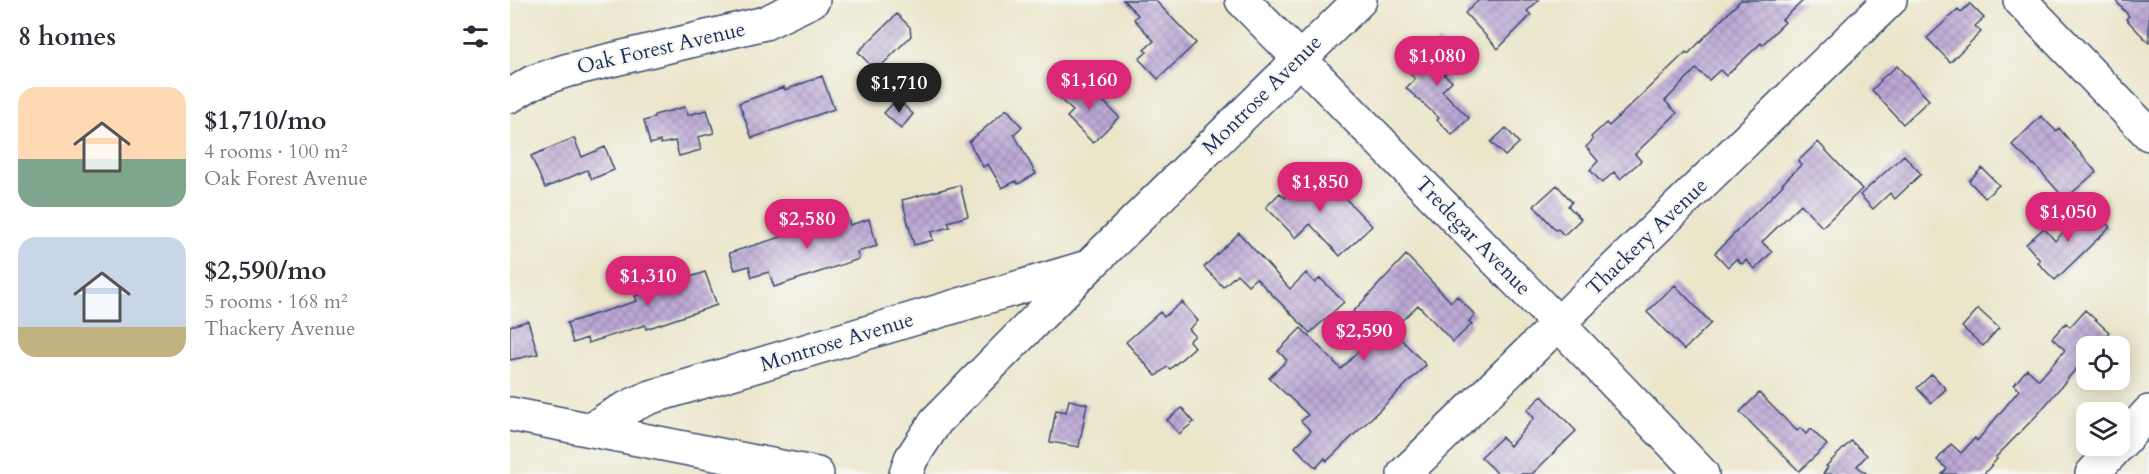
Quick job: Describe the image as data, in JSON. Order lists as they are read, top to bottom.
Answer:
{
  "streets": {
    "street": [
      "Oak Forest Avenue",
      "Montrose Avenue",
      "Tredegar Avenue",
      "Thackery Avenue"
    ]
  },
  "crossings": [
    ["Montrose Avenue", "Tredegar Avenue"],
    ["Tredegar Avenue", "Thackery Avenue"]
  ],
  "page": {
    "heading": "8 homes",
    "price": [
      "$1,080",
      "$1,160",
      "$1,710",
      "$1,850",
      "$1,050",
      "$2,580",
      "$1,310",
      "$2,590"
    ],
    "list": [
      {
        "name": "$1,710/mo",
        "note": "4 rooms · 100 m² · Oak Forest Avenue"
      },
      {
        "name": "$2,590/mo",
        "note": "5 rooms · 168 m² · Thackery Avenue"
      }
    ]
  }
}
